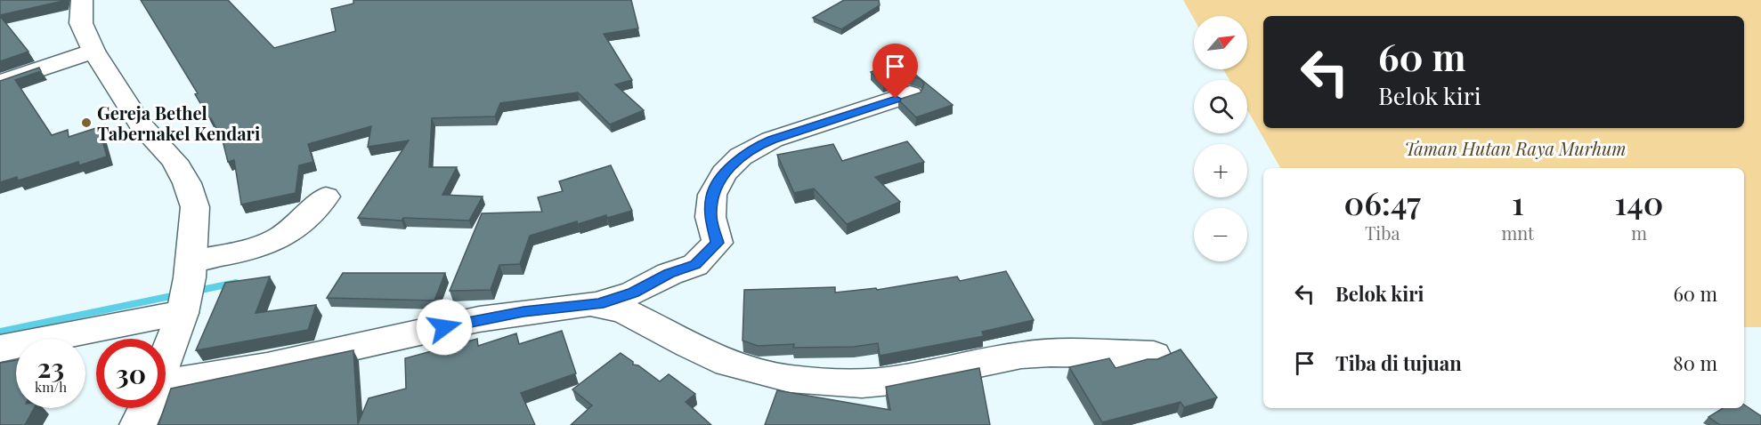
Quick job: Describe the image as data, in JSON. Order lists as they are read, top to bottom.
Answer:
{
  "parks": ["Taman Hutan Raya Murhum"],
  "places": ["Gereja Bethel Tabernakel Kendari"],
  "north": "top right",
  "page": {
    "map_buttons": ["+", "−"],
    "turn": ["60 m", "Belok kiri"],
    "eta": [
      "06:47",
      "Tiba",
      "1",
      "mnt",
      "140",
      "m"
    ],
    "list": [
      {
        "name": "Belok kiri",
        "value": "60 m"
      },
      {
        "name": "Tiba di tujuan",
        "value": "80 m"
      }
    ],
    "speed": "23 km/h",
    "limit": "30"
  }
}
